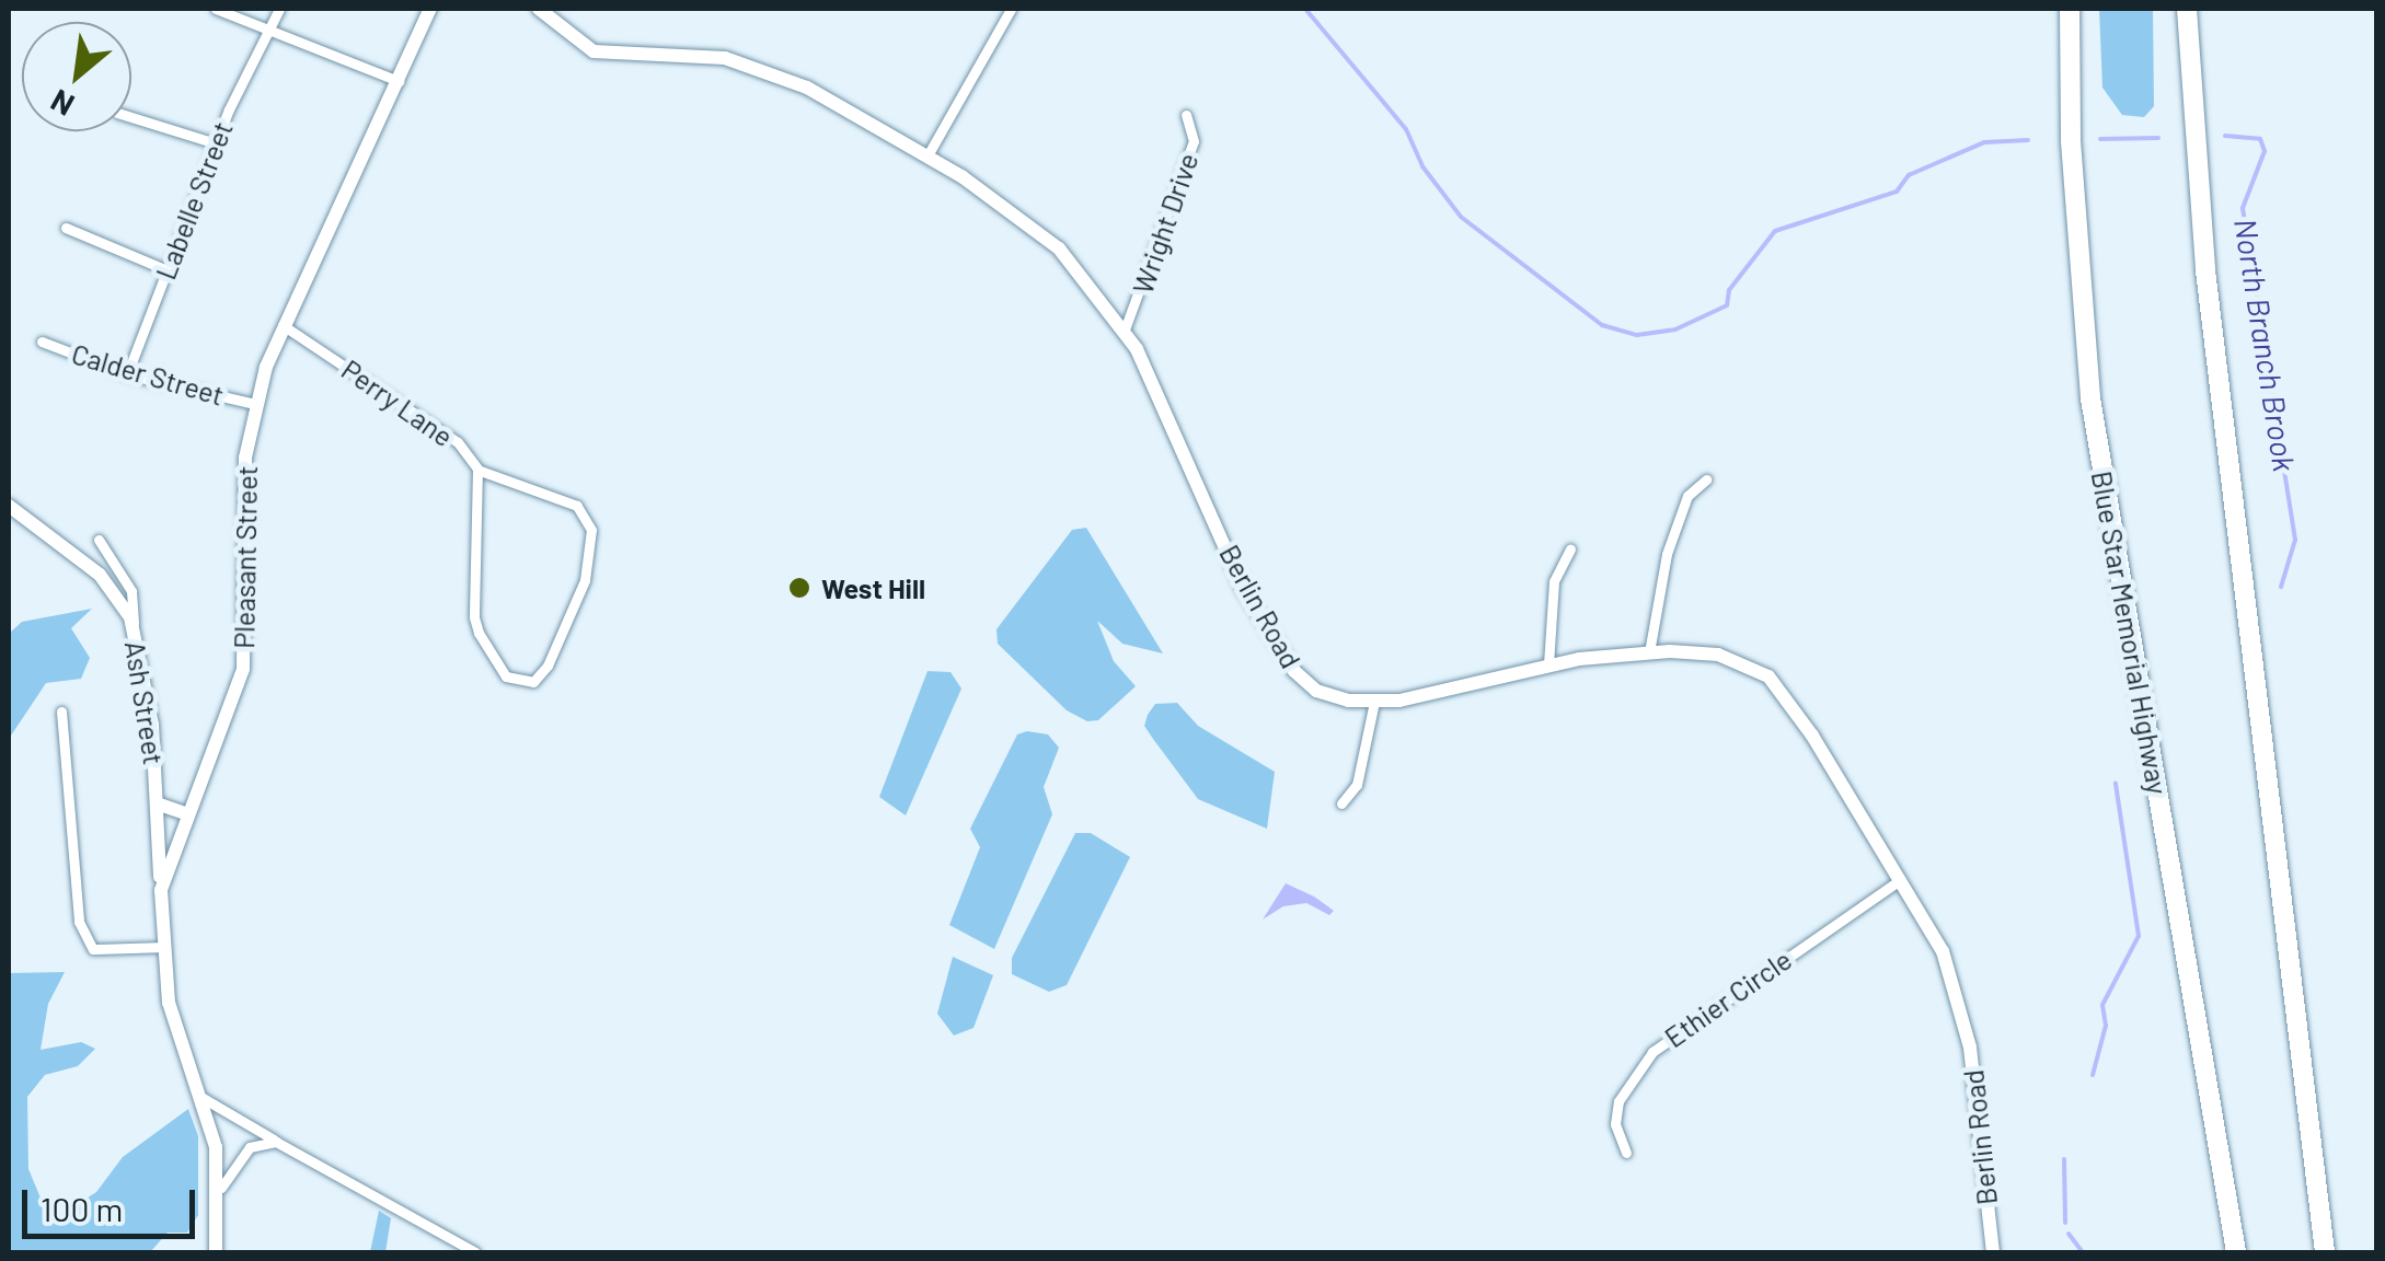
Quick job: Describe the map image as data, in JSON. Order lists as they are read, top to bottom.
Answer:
{
  "streets": {
    "highway": ["Blue Star Memorial Highway"],
    "street": [
      "Labelle Street",
      "Wright Drive",
      "Calder Street",
      "Perry Lane",
      "Pleasant Street",
      "Berlin Road",
      "Ash Street",
      "Ethier Circle"
    ]
  },
  "crossings": [
    ["Labelle Street", "Calder Street"],
    ["Wright Drive", "Berlin Road"],
    ["Calder Street", "Pleasant Street"],
    ["Perry Lane", "Pleasant Street"],
    ["Pleasant Street", "Ash Street"],
    ["Berlin Road", "Ethier Circle"]
  ],
  "water": ["North Branch Brook"],
  "places": ["West Hill"],
  "scale_bar": "100 m",
  "north": "bottom left"
}
